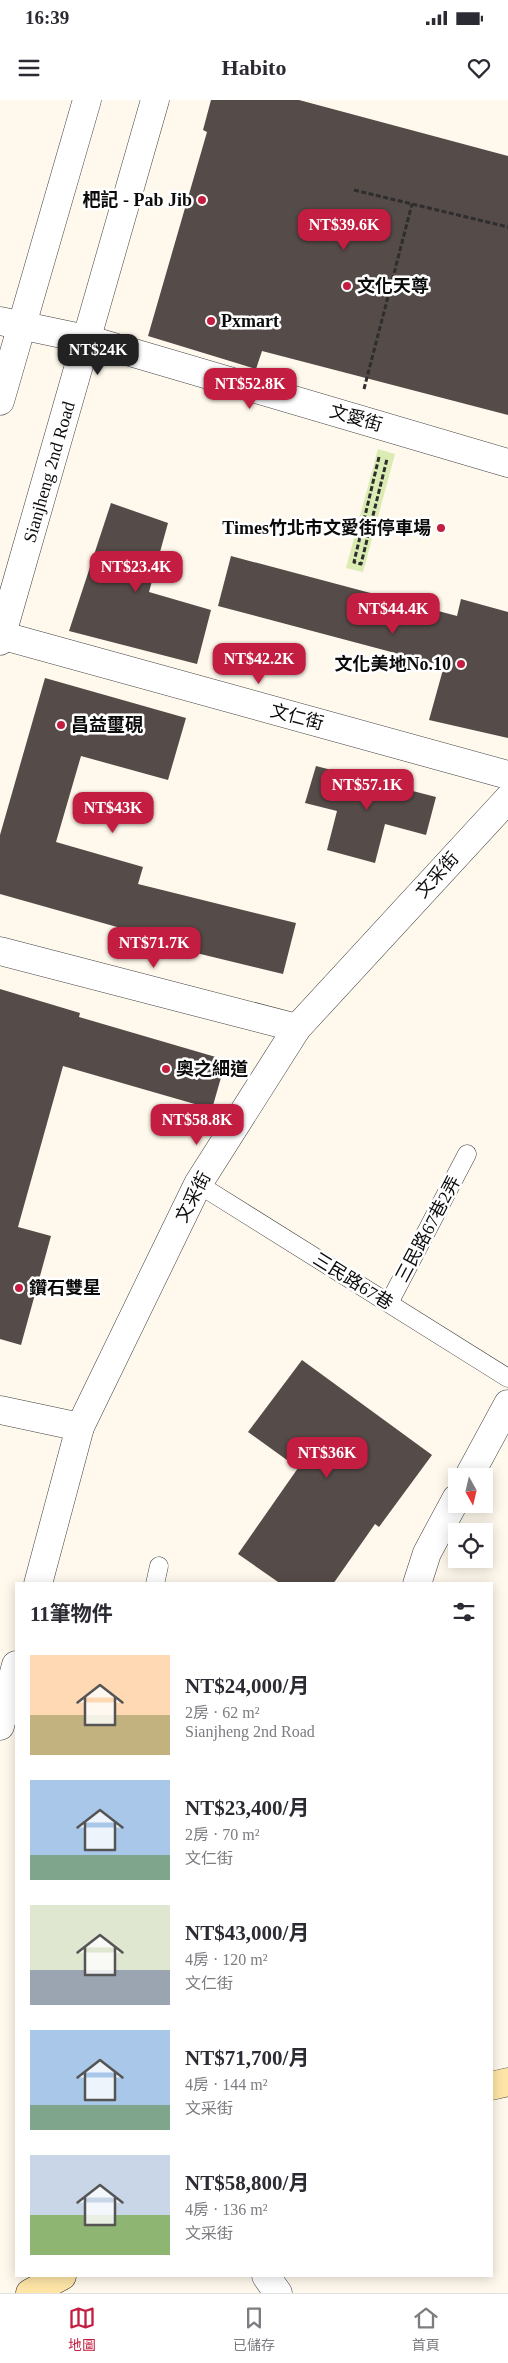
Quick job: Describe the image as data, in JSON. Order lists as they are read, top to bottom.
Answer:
{
  "streets": {
    "street": [
      "文愛街",
      "Sianjheng 2nd Road",
      "文仁街",
      "文采街"
    ],
    "lane": ["三民路67巷2弄", "三民路67巷"]
  },
  "crossings": [
    ["文愛街", "Sianjheng 2nd Road"],
    ["Sianjheng 2nd Road", "文仁街"],
    ["文采街", "三民路67巷"],
    ["三民路67巷2弄", "三民路67巷"]
  ],
  "places": [
    "杷記 - Pab Jib",
    "文化天尊",
    "Pxmart",
    "Times竹北市文愛街停車場",
    "文化美地No.10",
    "昌益璽硯",
    "奧之細道",
    "鑽石雙星"
  ],
  "north": "bottom",
  "page": {
    "status": "16:39",
    "header": "Habito",
    "price": [
      "NT$39.6K",
      "NT$24K",
      "NT$52.8K",
      "NT$23.4K",
      "NT$44.4K",
      "NT$42.2K",
      "NT$57.1K",
      "NT$43K",
      "NT$71.7K",
      "NT$58.8K",
      "NT$36K"
    ],
    "heading": "11筆物件",
    "list": [
      {
        "name": "NT$24,000/月",
        "note": "2房 · 62 m² · Sianjheng 2nd Road"
      },
      {
        "name": "NT$23,400/月",
        "note": "2房 · 70 m² · 文仁街"
      },
      {
        "name": "NT$43,000/月",
        "note": "4房 · 120 m² · 文仁街"
      },
      {
        "name": "NT$71,700/月",
        "note": "4房 · 144 m² · 文采街"
      },
      {
        "name": "NT$58,800/月",
        "note": "4房 · 136 m² · 文采街"
      }
    ],
    "tabs": ["地圖", "已儲存", "首頁"]
  }
}
